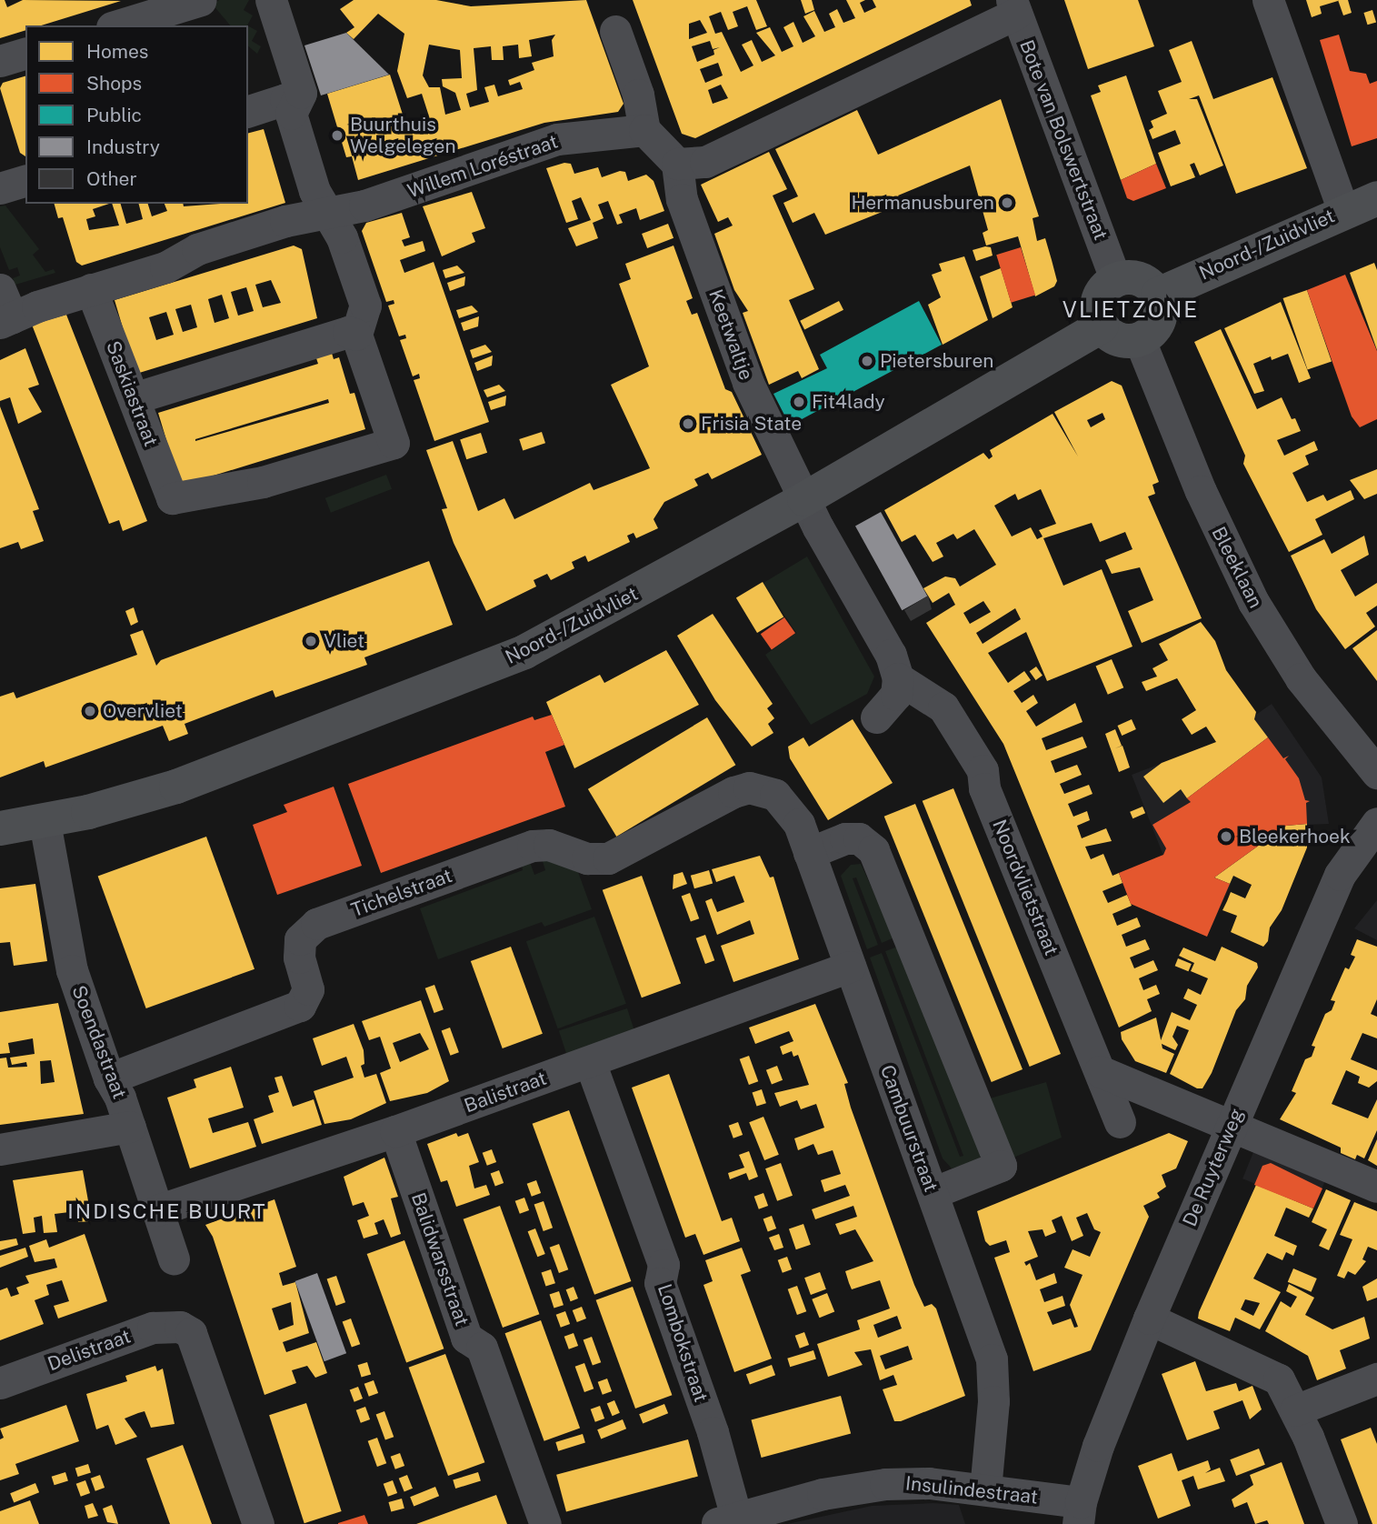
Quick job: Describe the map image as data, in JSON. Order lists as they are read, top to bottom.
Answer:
{
  "streets": {
    "main road": ["Noord-/Zuidvliet"],
    "street": [
      "Bote van Bolswertstraat",
      "Willem Loréstraat",
      "Keetwaltje",
      "Saskiastraat",
      "Bleeklaan",
      "Noordvlietstraat",
      "Tichelstraat",
      "Soendastraat",
      "Balistraat",
      "Cambuurstraat",
      "De Ruyterweg",
      "Balidwarsstraat",
      "Lombokstraat",
      "Delistraat",
      "Insulindestraat"
    ]
  },
  "crossings": [
    ["Bote van Bolswertstraat", "Noord-/Zuidvliet"],
    ["Bote van Bolswertstraat", "Bleeklaan"],
    ["Willem Loréstraat", "Saskiastraat"],
    ["Noord-/Zuidvliet", "Keetwaltje"],
    ["Noord-/Zuidvliet", "Bleeklaan"],
    ["Noord-/Zuidvliet", "Soendastraat"],
    ["Tichelstraat", "Soendastraat"],
    ["Tichelstraat", "Cambuurstraat"],
    ["Soendastraat", "Balistraat"],
    ["Balistraat", "Cambuurstraat"],
    ["Balistraat", "Balidwarsstraat"],
    ["Balistraat", "Lombokstraat"],
    ["Cambuurstraat", "Insulindestraat"],
    ["De Ruyterweg", "Insulindestraat"],
    ["Lombokstraat", "Insulindestraat"]
  ],
  "districts": ["VLIETZONE", "INDISCHE BUURT"],
  "places": [
    "Buurthuis Welgelegen",
    "Hermanusburen",
    "Pietersburen",
    "Fit4lady",
    "Frisia State",
    "Vliet",
    "Overvliet",
    "Bleekerhoek"
  ],
  "legend": [
    "Homes",
    "Shops",
    "Public",
    "Industry",
    "Other"
  ]
}
